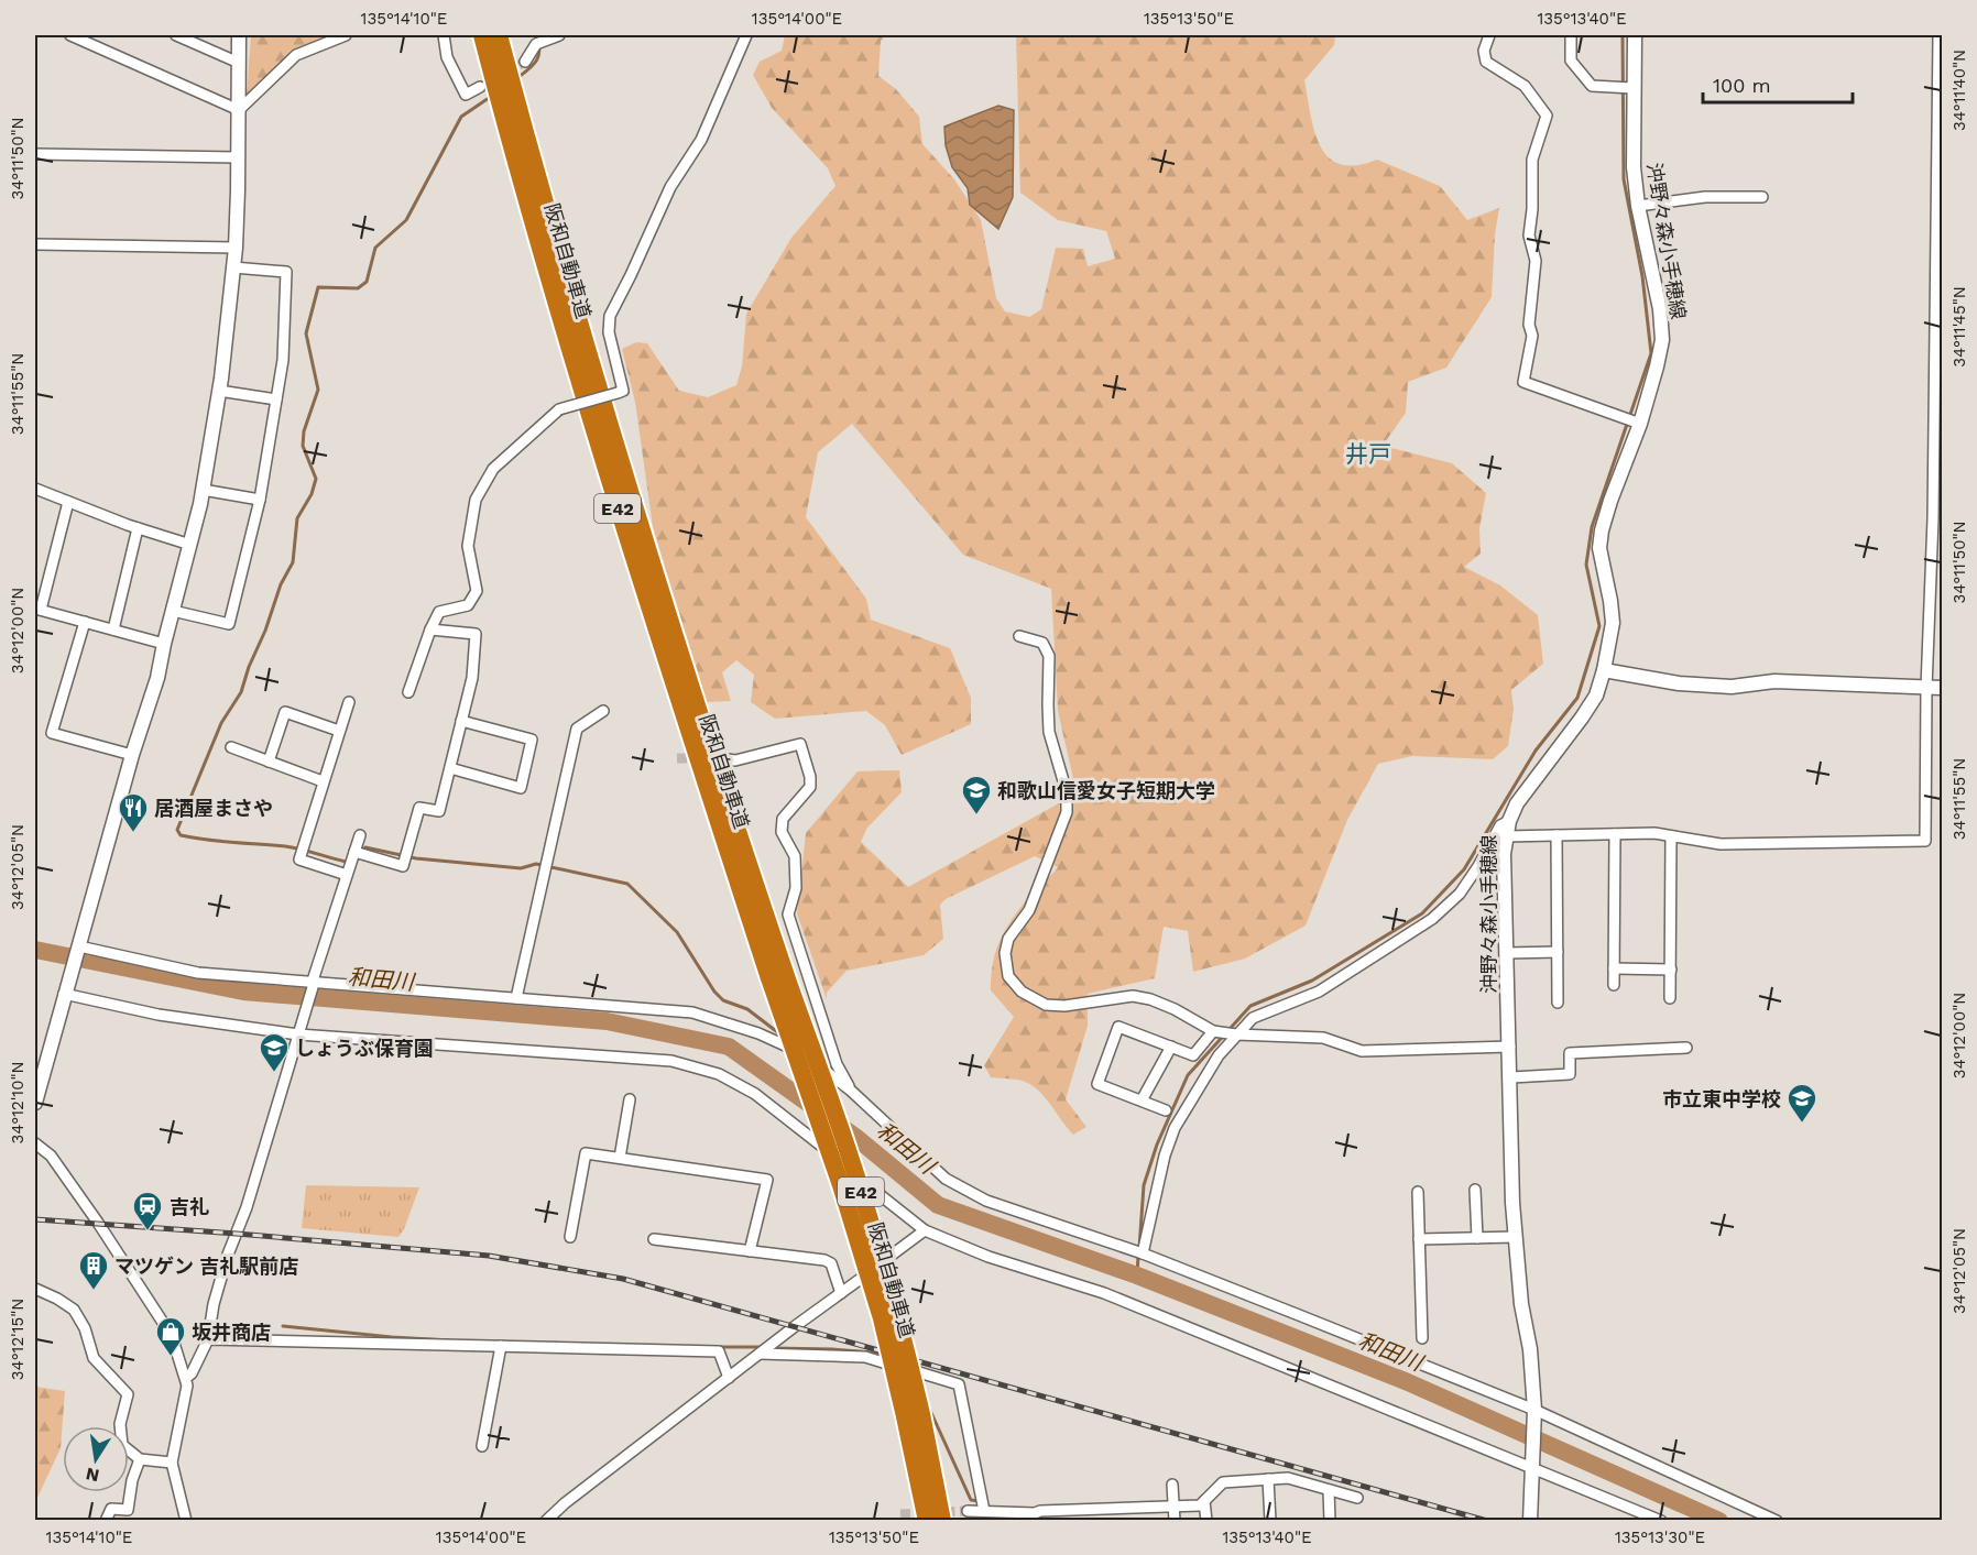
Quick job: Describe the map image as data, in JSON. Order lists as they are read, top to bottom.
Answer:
{
  "streets": {
    "highway": ["阪和自動車道", "E42"],
    "main road": ["沖野々森小手穂線"]
  },
  "districts": ["井戸"],
  "water": ["和田川"],
  "places": {
    "school or university": ["和歌山信愛女子短期大学", "しょうぶ保育園", "市立東中学校"],
    "restaurant": ["居酒屋まさや"],
    "station": ["吉礼"],
    "building": ["マツゲン 吉礼駅前店"],
    "shop": ["坂井商店"]
  },
  "scale_bar": "100 m",
  "north": "bottom",
  "coordinates": [
    "135°14'10\"E",
    "135°14'00\"E",
    "135°13'50\"E",
    "135°13'40\"E",
    "34°11'40\"N",
    "34°11'50\"N",
    "34°11'45\"N",
    "34°11'55\"N",
    "34°12'00\"N",
    "34°12'05\"N",
    "34°12'10\"N",
    "34°12'15\"N",
    "135°13'30\"E"
  ]
}
